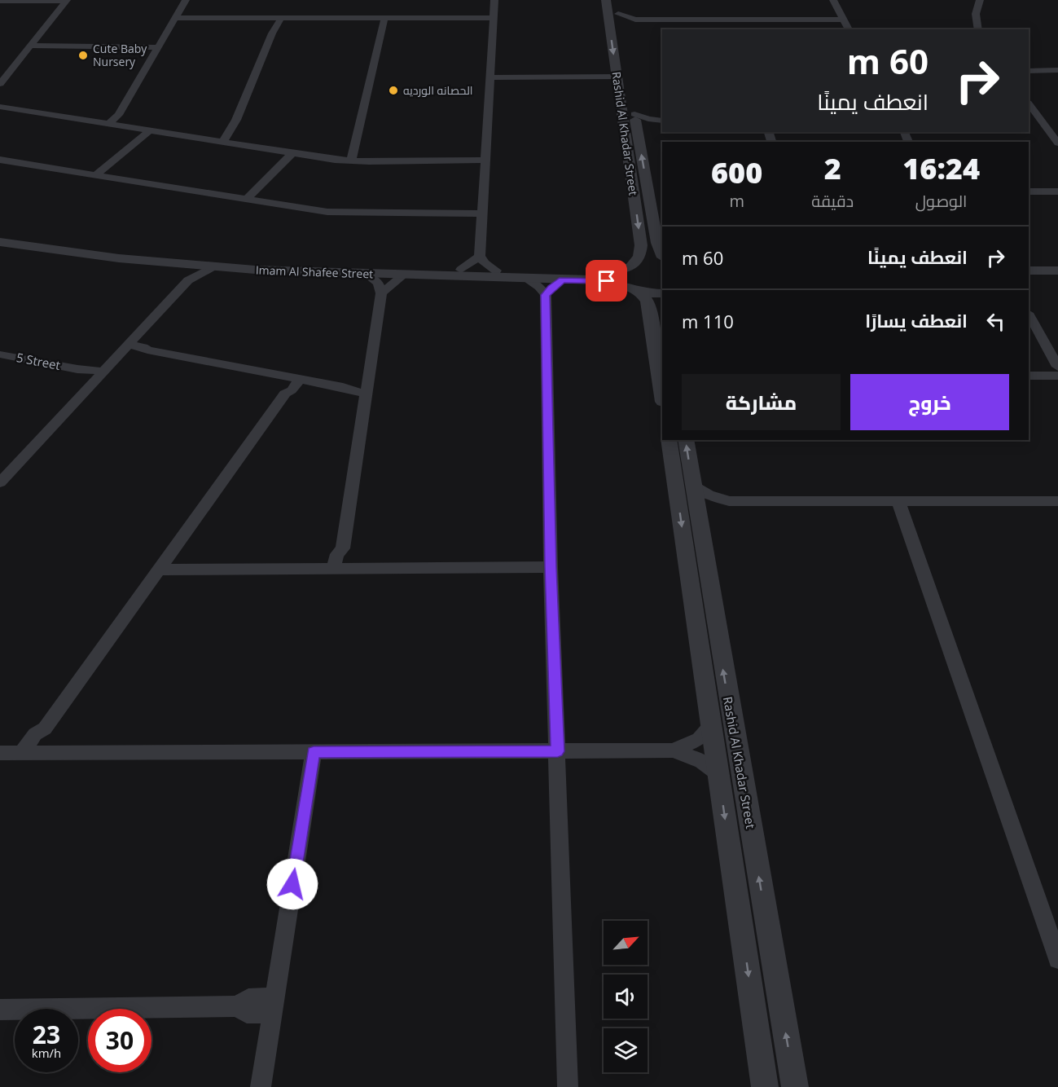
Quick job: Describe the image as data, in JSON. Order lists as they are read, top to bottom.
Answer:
{
  "streets": {
    "street": ["Rashid Al Khadar Street", "Imam Al Shafee Street", "5 Street"]
  },
  "crossings": [
    ["Rashid Al Khadar Street", "Imam Al Shafee Street"]
  ],
  "places": ["Cute Baby Nursery", "الحصانه الورديه"],
  "north": "top right",
  "page": {
    "turn": ["60 m", "انعطف يمينًا"],
    "eta": [
      "16:24",
      "الوصول",
      "2",
      "دقيقة",
      "600",
      "m"
    ],
    "list": [
      {
        "name": "انعطف يمينًا",
        "value": "60 m"
      },
      {
        "name": "انعطف يسارًا",
        "value": "110 m"
      }
    ],
    "buttons": ["خروج", "مشاركة"],
    "speed": "23 km/h",
    "limit": "30"
  }
}
